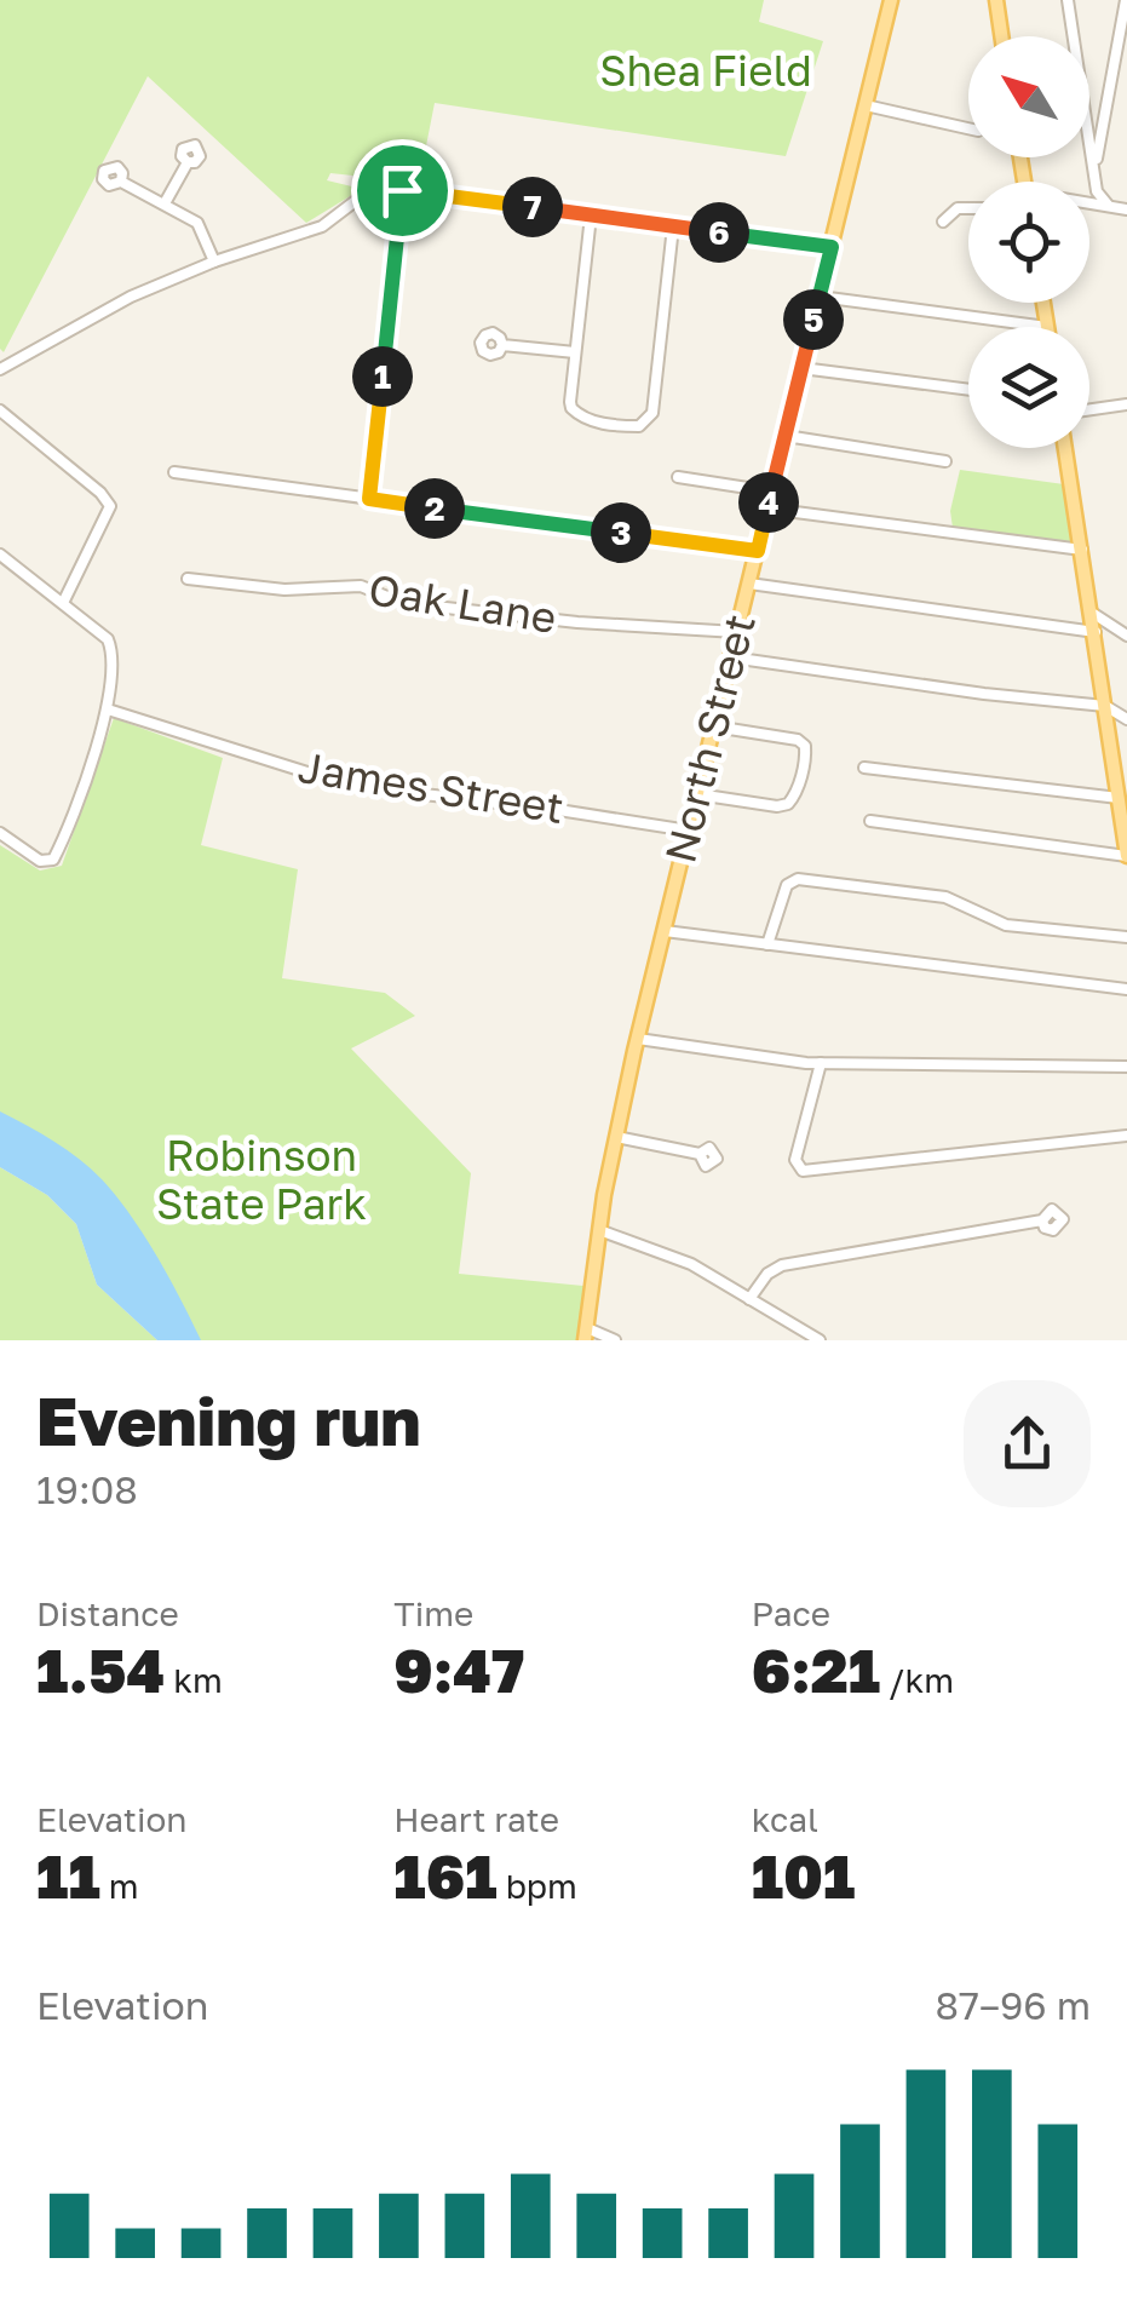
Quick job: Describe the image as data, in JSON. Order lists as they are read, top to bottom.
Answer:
{
  "streets": {
    "main road": ["North Street"],
    "street": ["Oak Lane", "James Street"]
  },
  "crossings": [
    ["Oak Lane", "North Street"],
    ["North Street", "James Street"]
  ],
  "parks": ["Shea Field", "Robinson State Park"],
  "north": "top left",
  "page": {
    "pins": [
      "7",
      "6",
      "5",
      "1",
      "4",
      "2",
      "3"
    ],
    "heading": ["Evening run", "19:08"],
    "stats": [
      ["Distance", "1.54 km"],
      ["Time", "9:47"],
      ["Pace", "6:21 /km"],
      ["Elevation", "11 m"],
      ["Heart rate", "161 bpm"],
      ["kcal", "101"]
    ],
    "chart": ["Elevation", "87–96 m"]
  }
}
